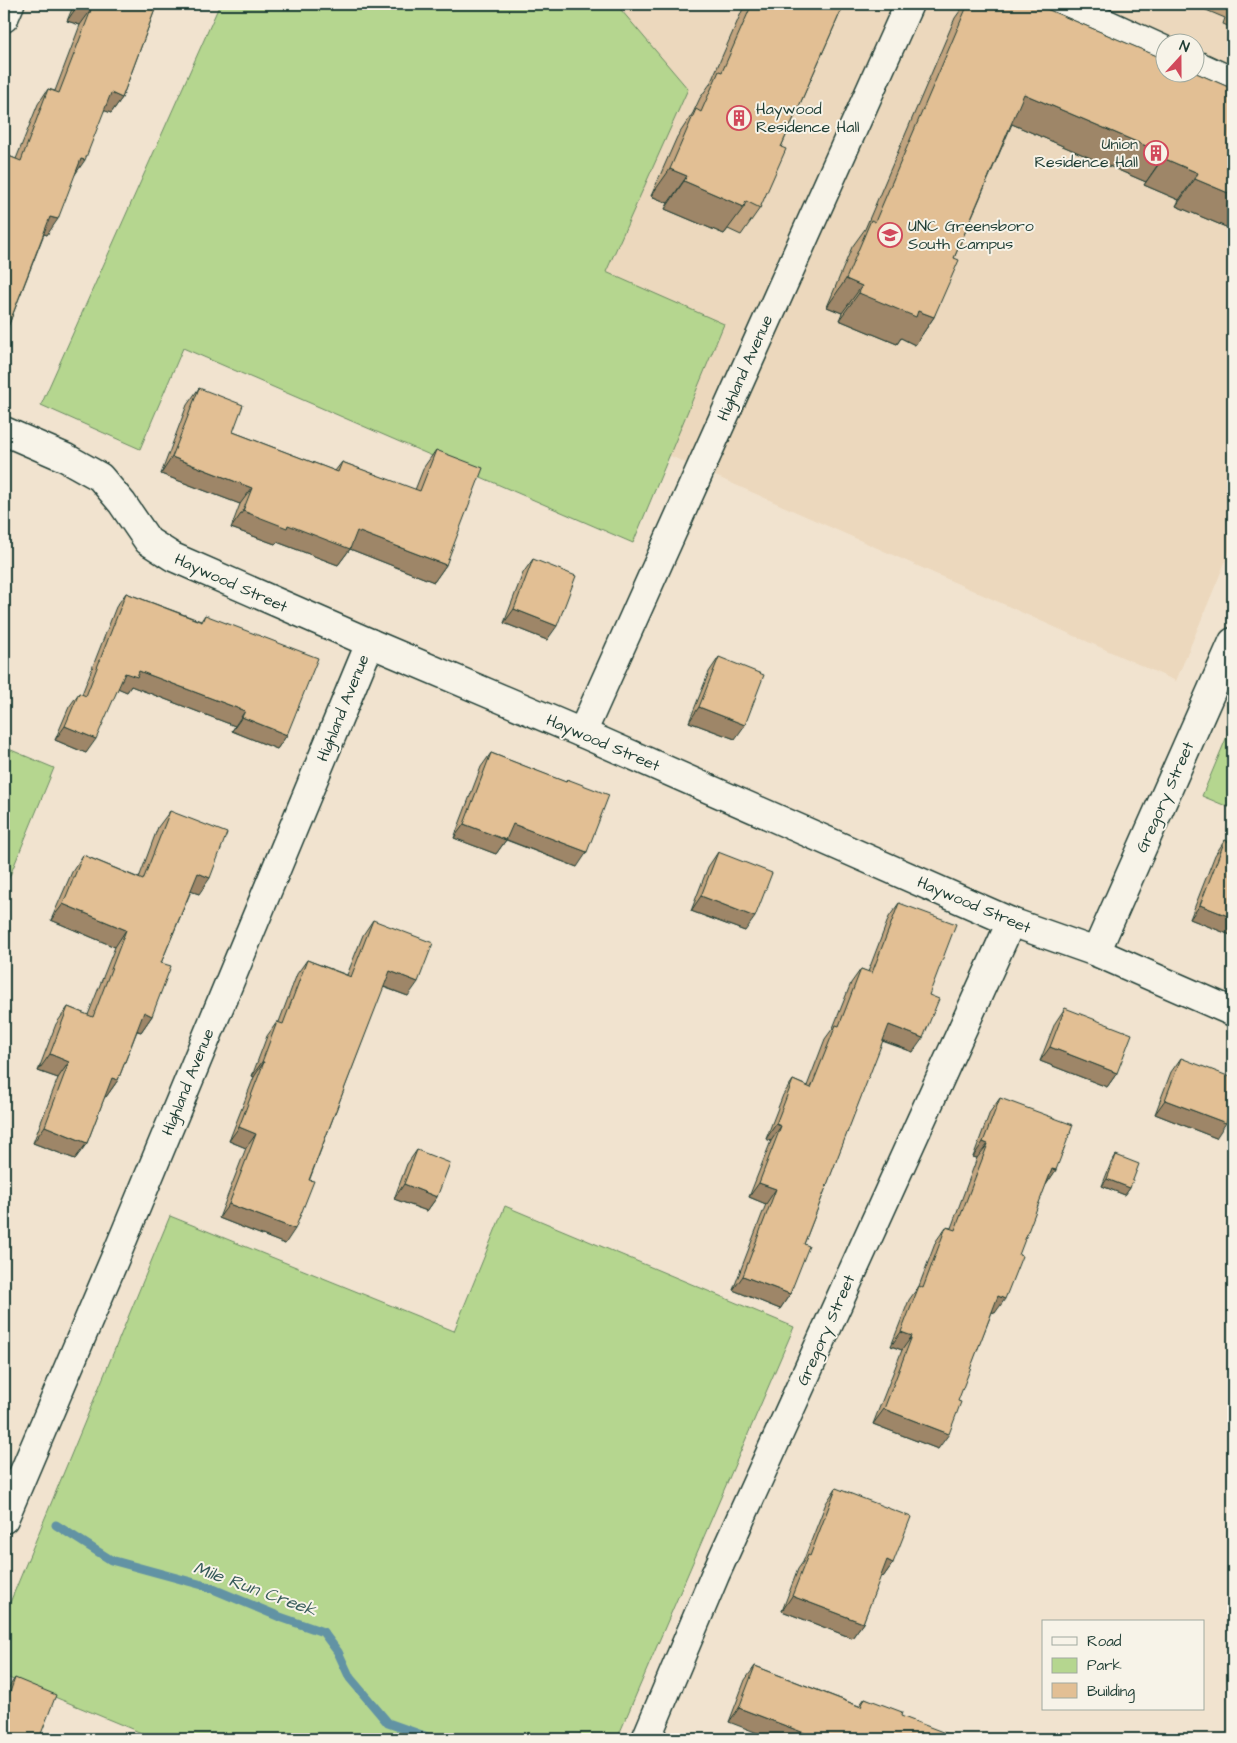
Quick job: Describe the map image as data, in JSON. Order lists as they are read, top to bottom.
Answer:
{
  "streets": {
    "street": ["Highland Avenue", "Haywood Street", "Gregory Street"]
  },
  "crossings": [
    ["Highland Avenue", "Haywood Street"],
    ["Haywood Street", "Gregory Street"]
  ],
  "water": ["Mile Run Creek"],
  "places": {
    "building": ["Haywood Residence Hall", "Union Residence Hall"],
    "school or university": ["UNC Greensboro South Campus"]
  },
  "legend": ["Road", "Park", "Building"],
  "north": "top"
}
